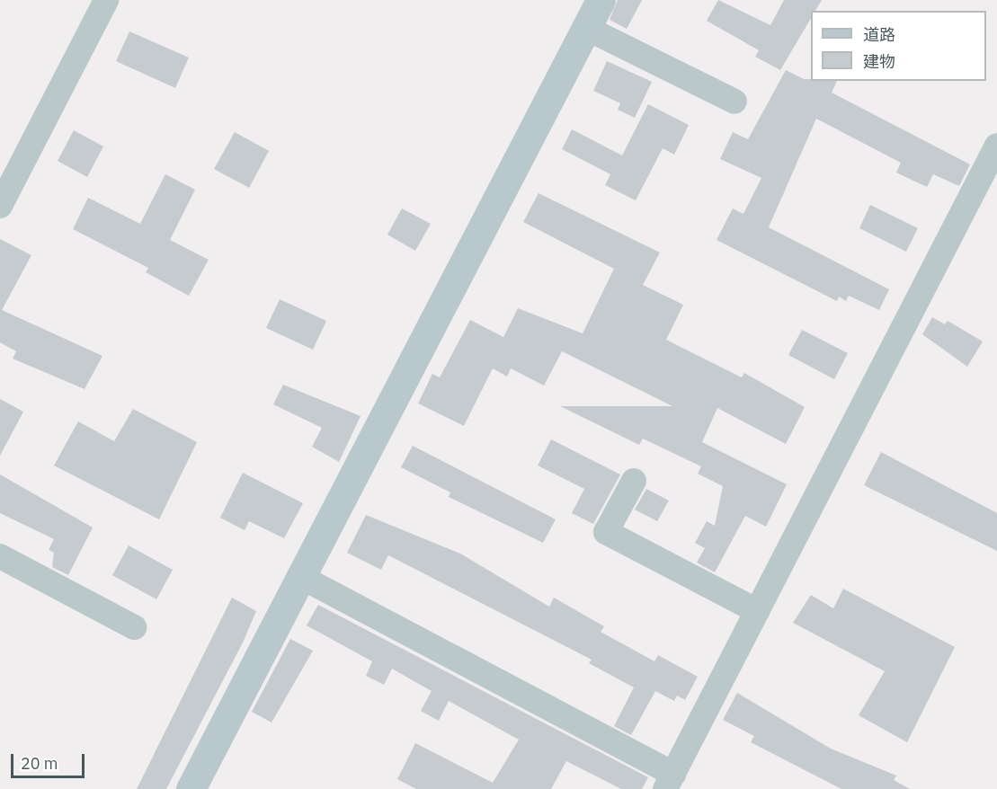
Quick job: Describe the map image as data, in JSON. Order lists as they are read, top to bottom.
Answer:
{
  "legend": ["道路", "建物"],
  "scale_bar": "20 m"
}
